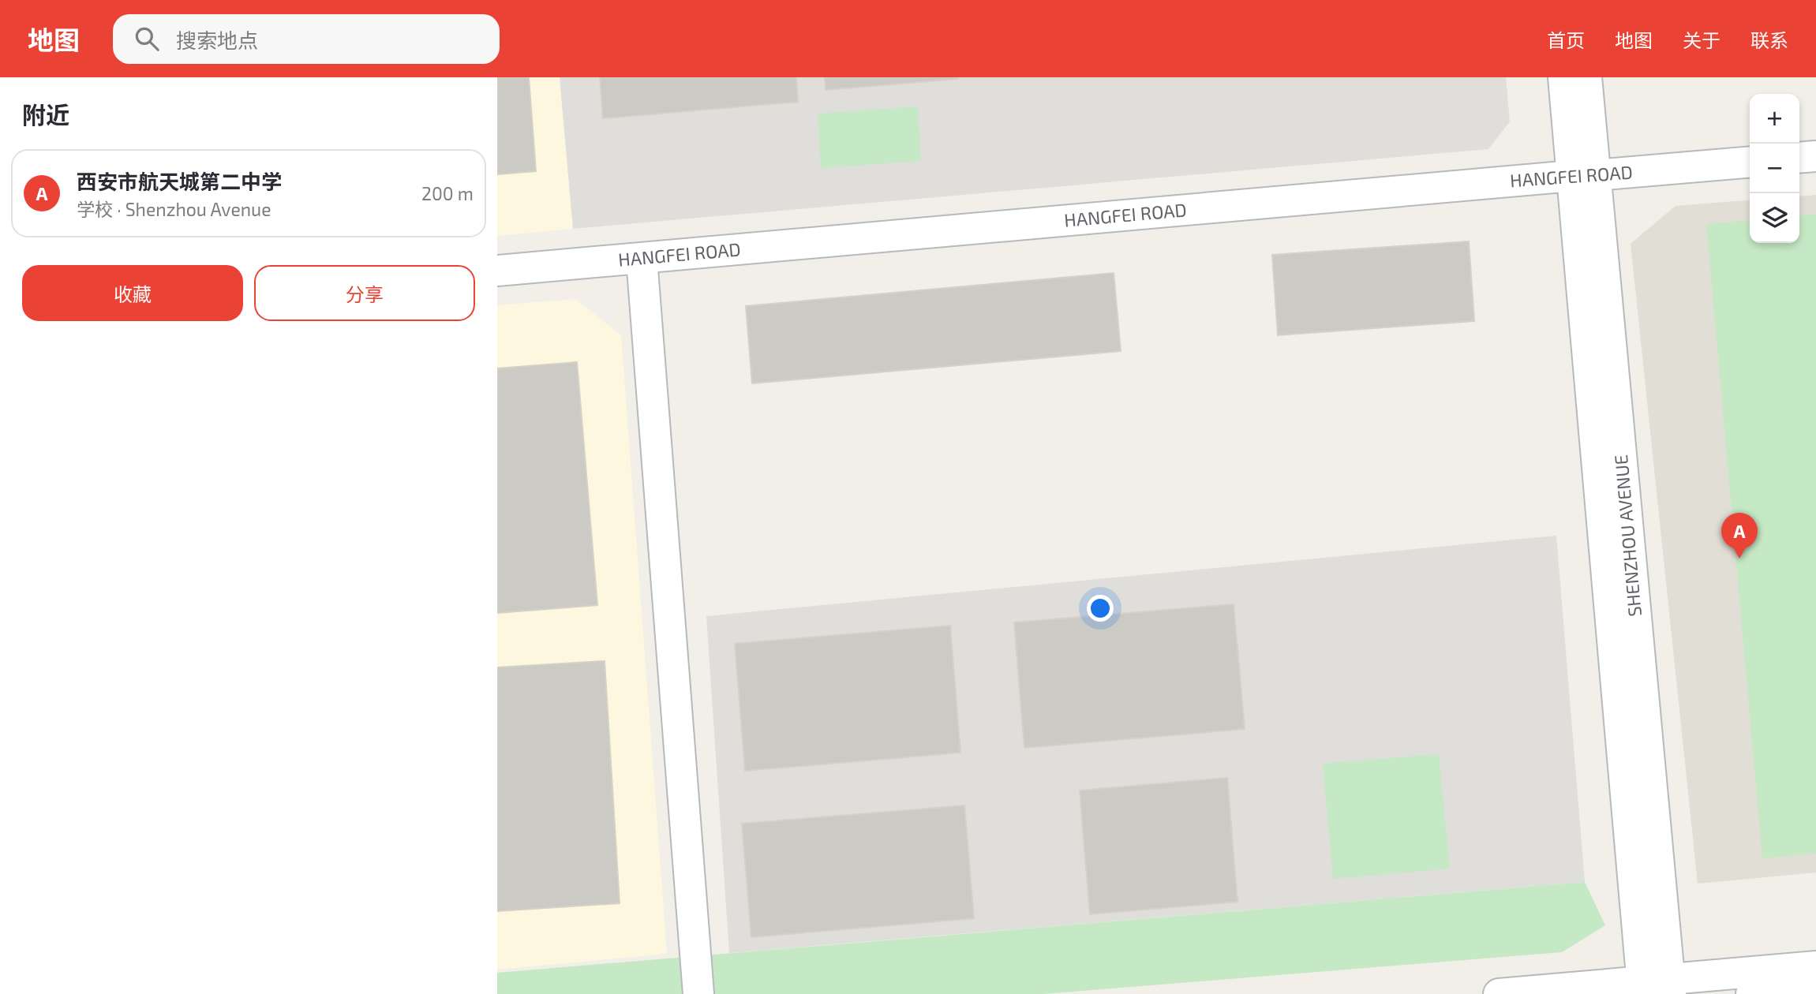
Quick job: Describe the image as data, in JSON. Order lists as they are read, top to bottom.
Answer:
{
  "streets": {
    "street": ["HANGFEI ROAD", "SHENZHOU AVENUE"]
  },
  "crossings": [
    ["HANGFEI ROAD", "SHENZHOU AVENUE"]
  ],
  "page": {
    "header": "地图",
    "search": "搜索地点",
    "nav": [
      "首页",
      "地图",
      "关于",
      "联系"
    ],
    "heading": "附近",
    "map_buttons": ["+", "−"],
    "list": [
      {
        "mark": "A",
        "name": "西安市航天城第二中学",
        "note": "学校 · Shenzhou Avenue",
        "value": "200 m"
      }
    ],
    "buttons": ["收藏", "分享"],
    "pins": "A"
  }
}
